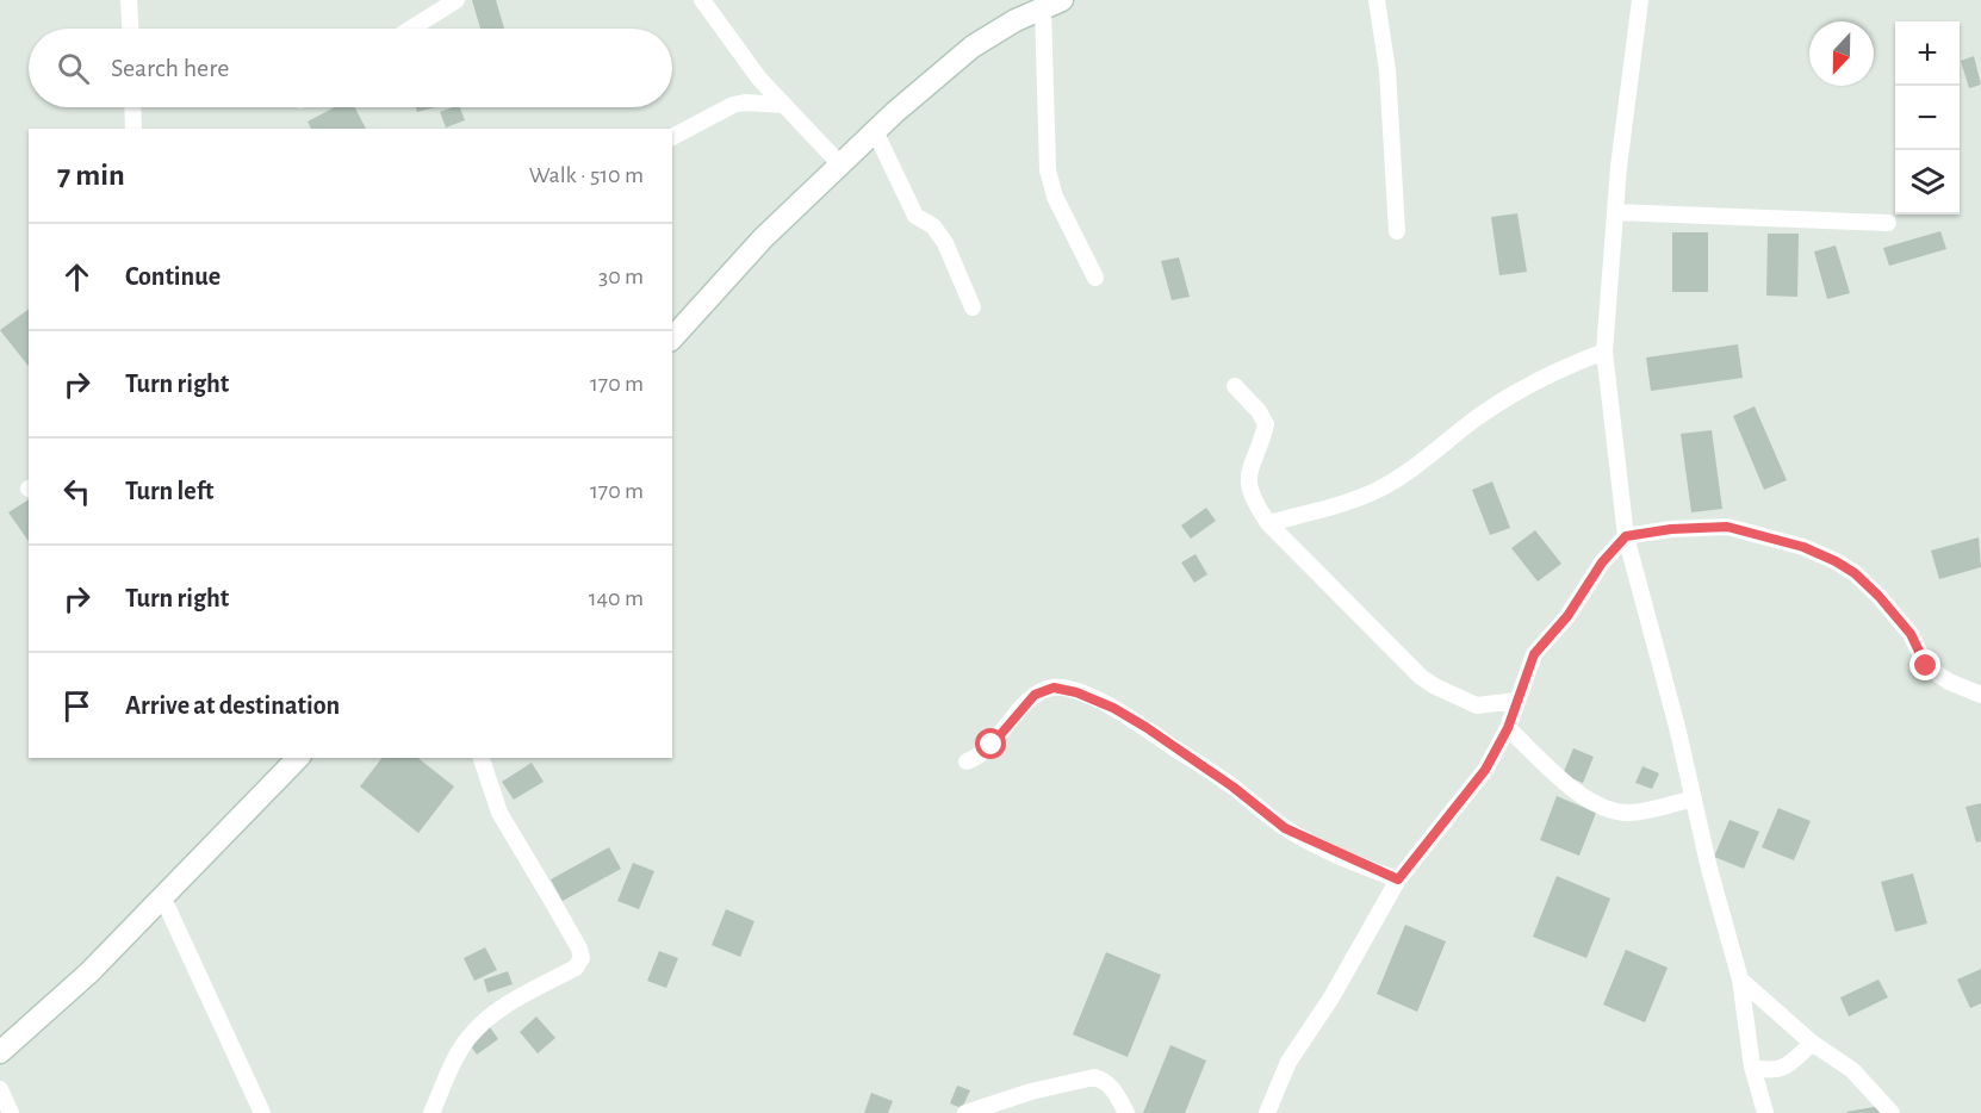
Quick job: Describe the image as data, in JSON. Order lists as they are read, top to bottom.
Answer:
{
  "north": "bottom",
  "page": {
    "map_buttons": ["+", "−"],
    "search": "Search here",
    "heading": ["7 min", "Walk · 510 m"],
    "list": [
      ["Continue", "30 m"],
      ["Turn right", "170 m"],
      ["Turn left", "170 m"],
      ["Turn right", "140 m"],
      "Arrive at destination"
    ]
  }
}
